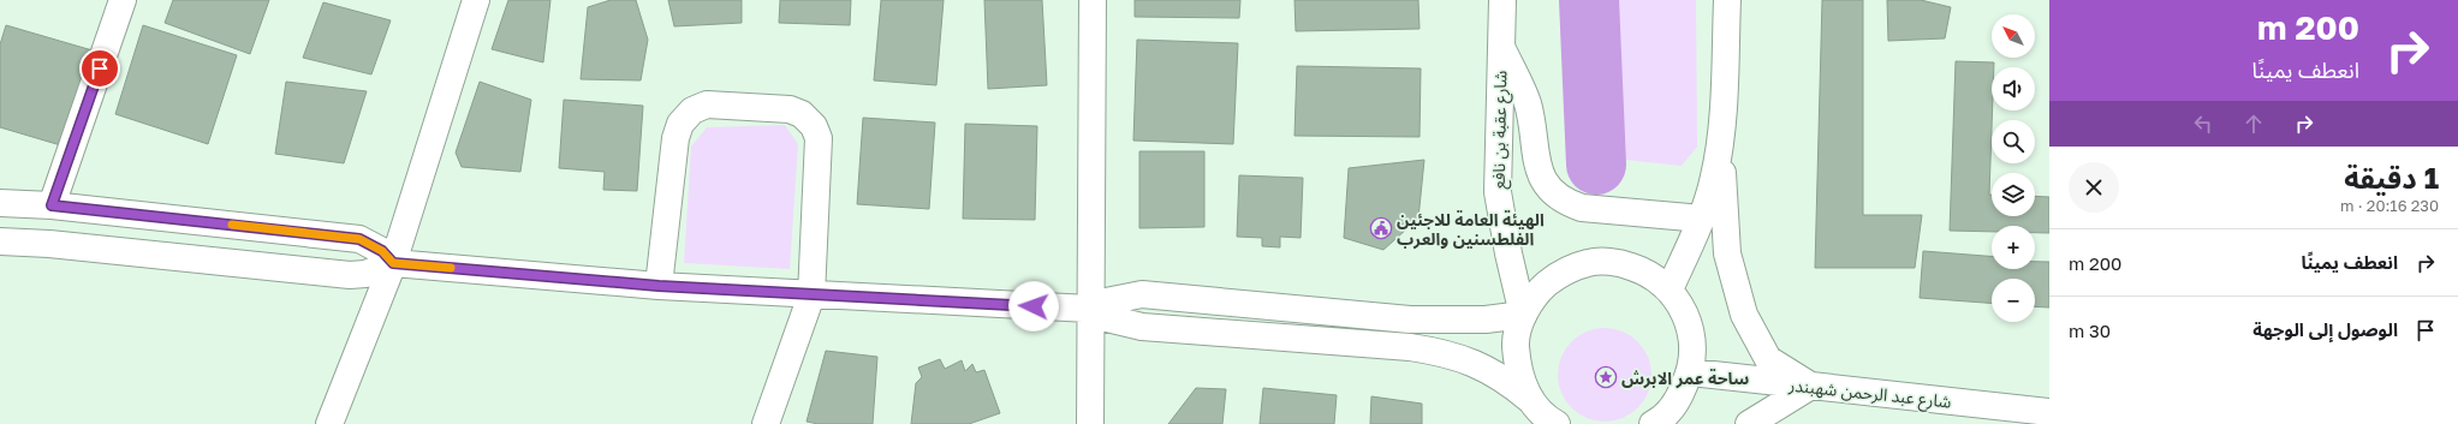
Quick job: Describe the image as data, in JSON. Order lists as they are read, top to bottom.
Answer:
{
  "streets": {
    "street": ["شارع عقبة بن نافع", "شارع عبد الرحمن شهبندر"]
  },
  "places": {
    "public building": ["الهيئة العامة للاجئين الفلطسنين والعرب"],
    "place": ["ساحة عمر الابرش"]
  },
  "north": "top left",
  "page": {
    "turn": ["200 m", "انعطف يمينًا"],
    "map_buttons": ["+", "−"],
    "heading": ["1 دقيقة", "230 m · 20:16"],
    "list": [
      {
        "name": "انعطف يمينًا",
        "value": "200 m"
      },
      {
        "name": "الوصول إلى الوجهة",
        "value": "30 m"
      }
    ]
  }
}
